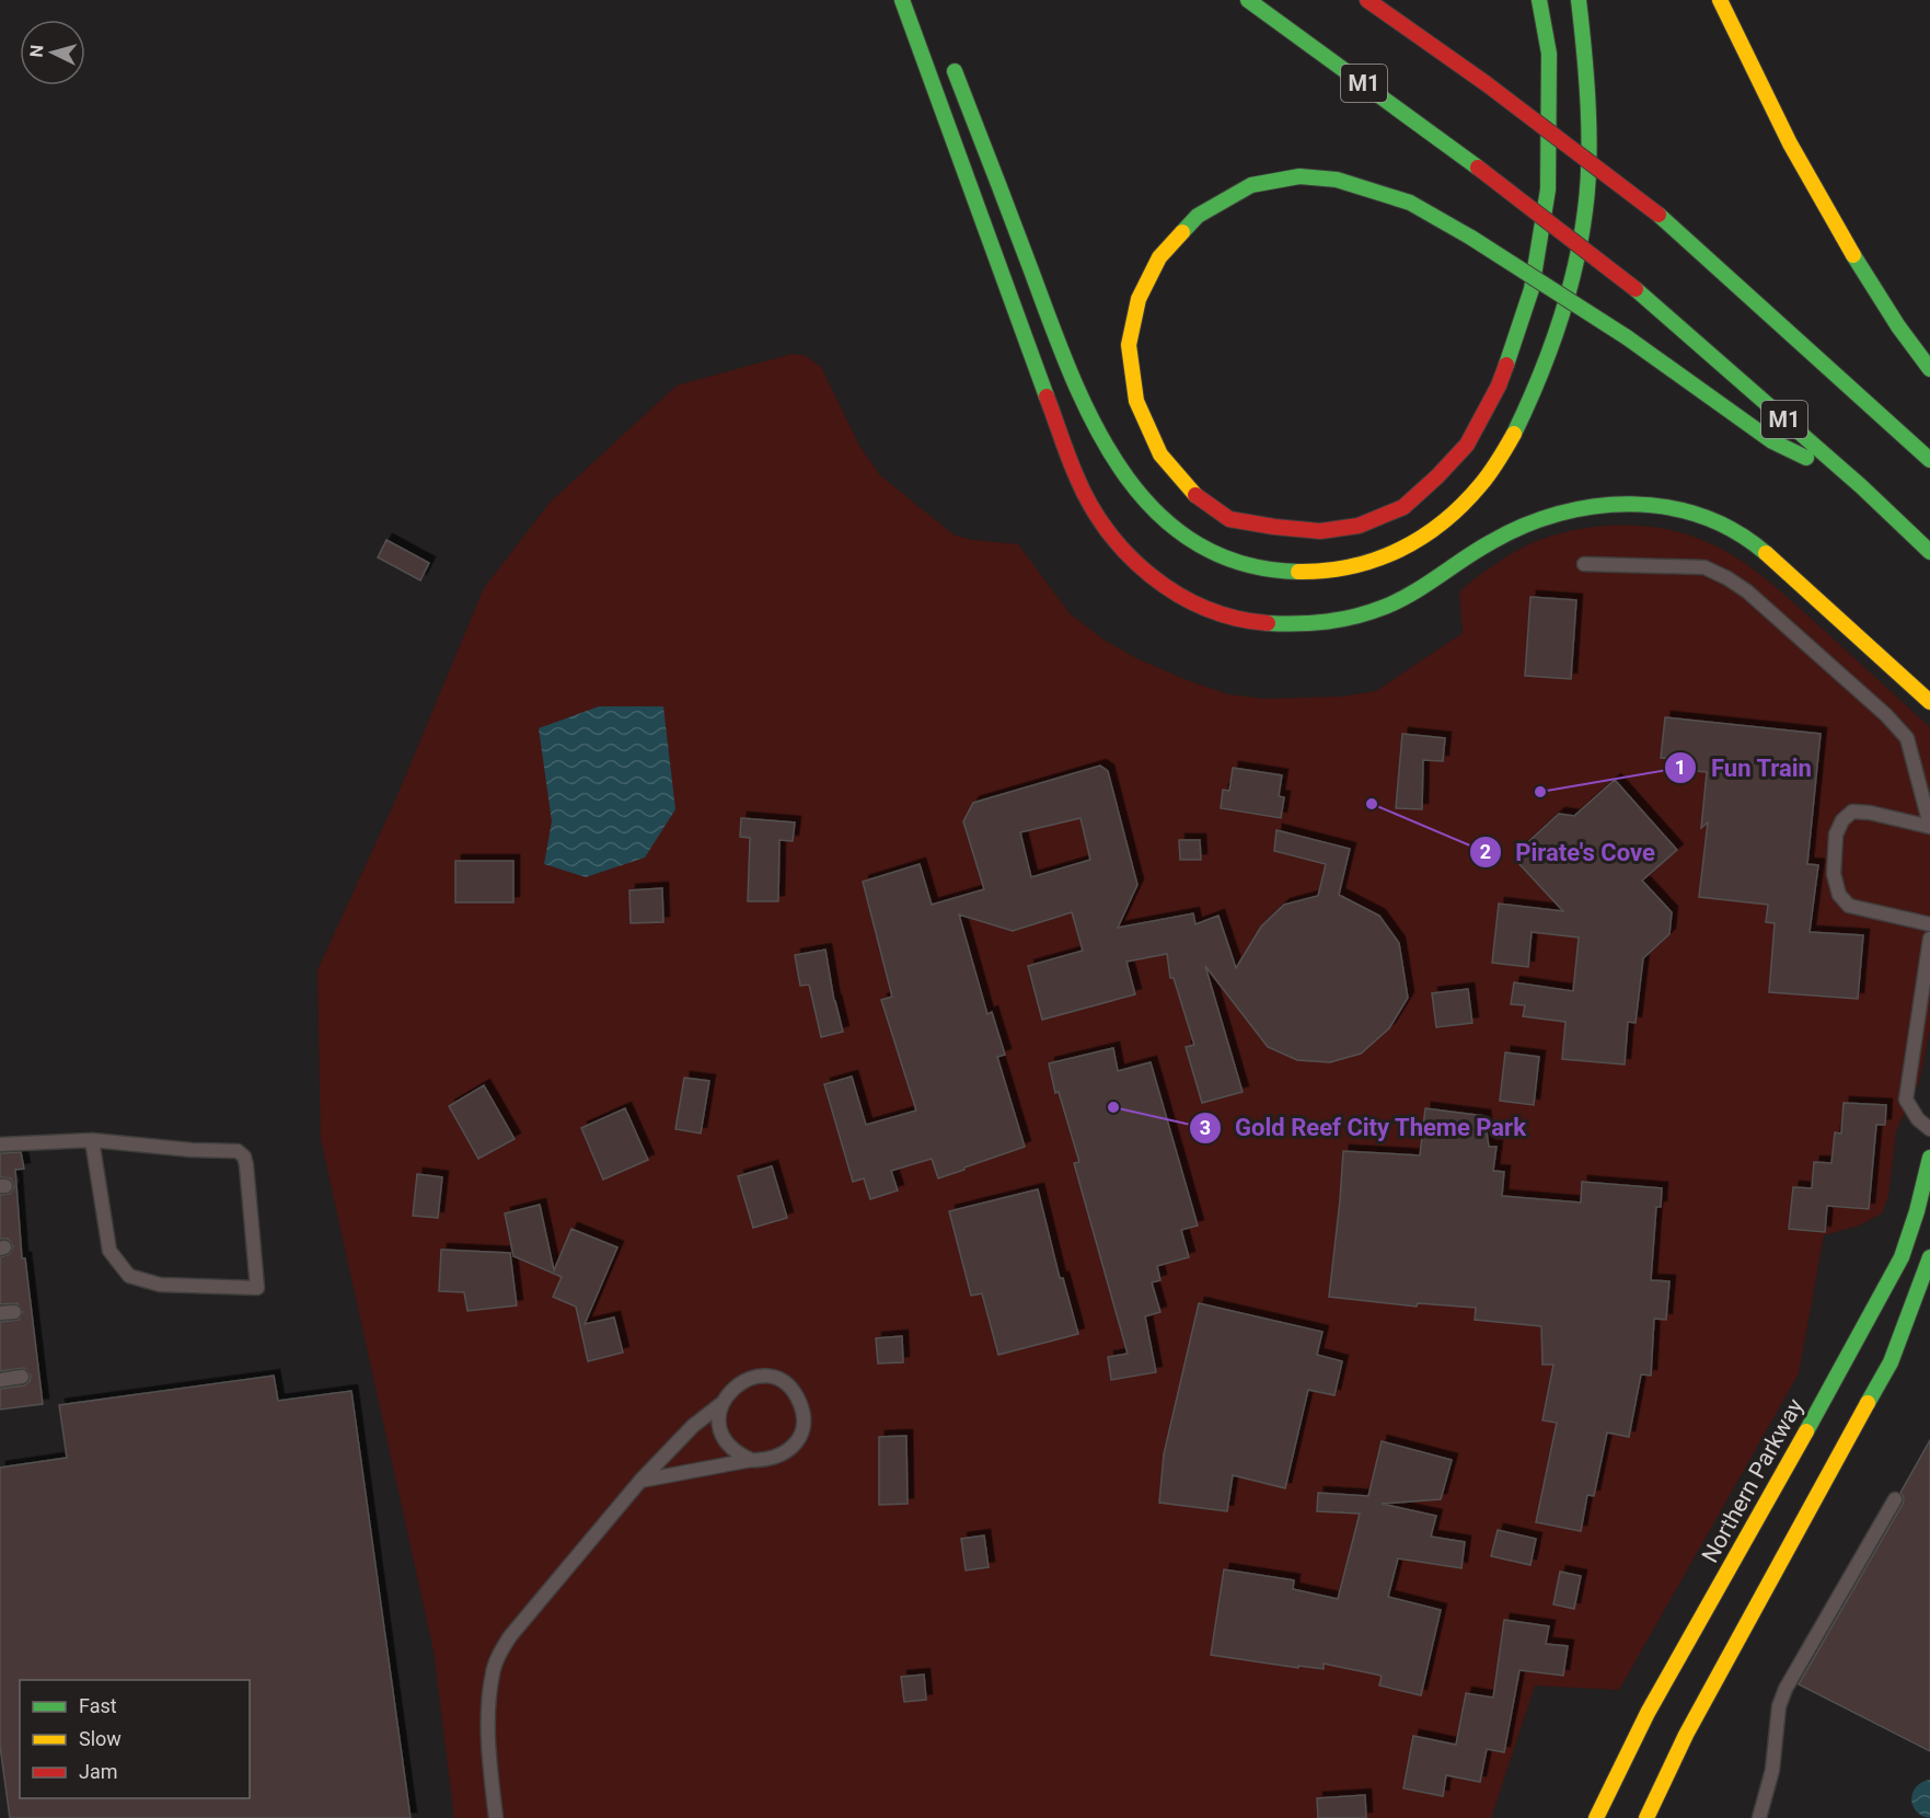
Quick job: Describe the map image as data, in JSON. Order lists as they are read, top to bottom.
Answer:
{
  "streets": {
    "main road": ["M1", "Northern Parkway"]
  },
  "places": ["Fun Train", "Pirate's Cove", "Gold Reef City Theme Park"],
  "legend": ["Fast", "Slow", "Jam"],
  "north": "left"
}
